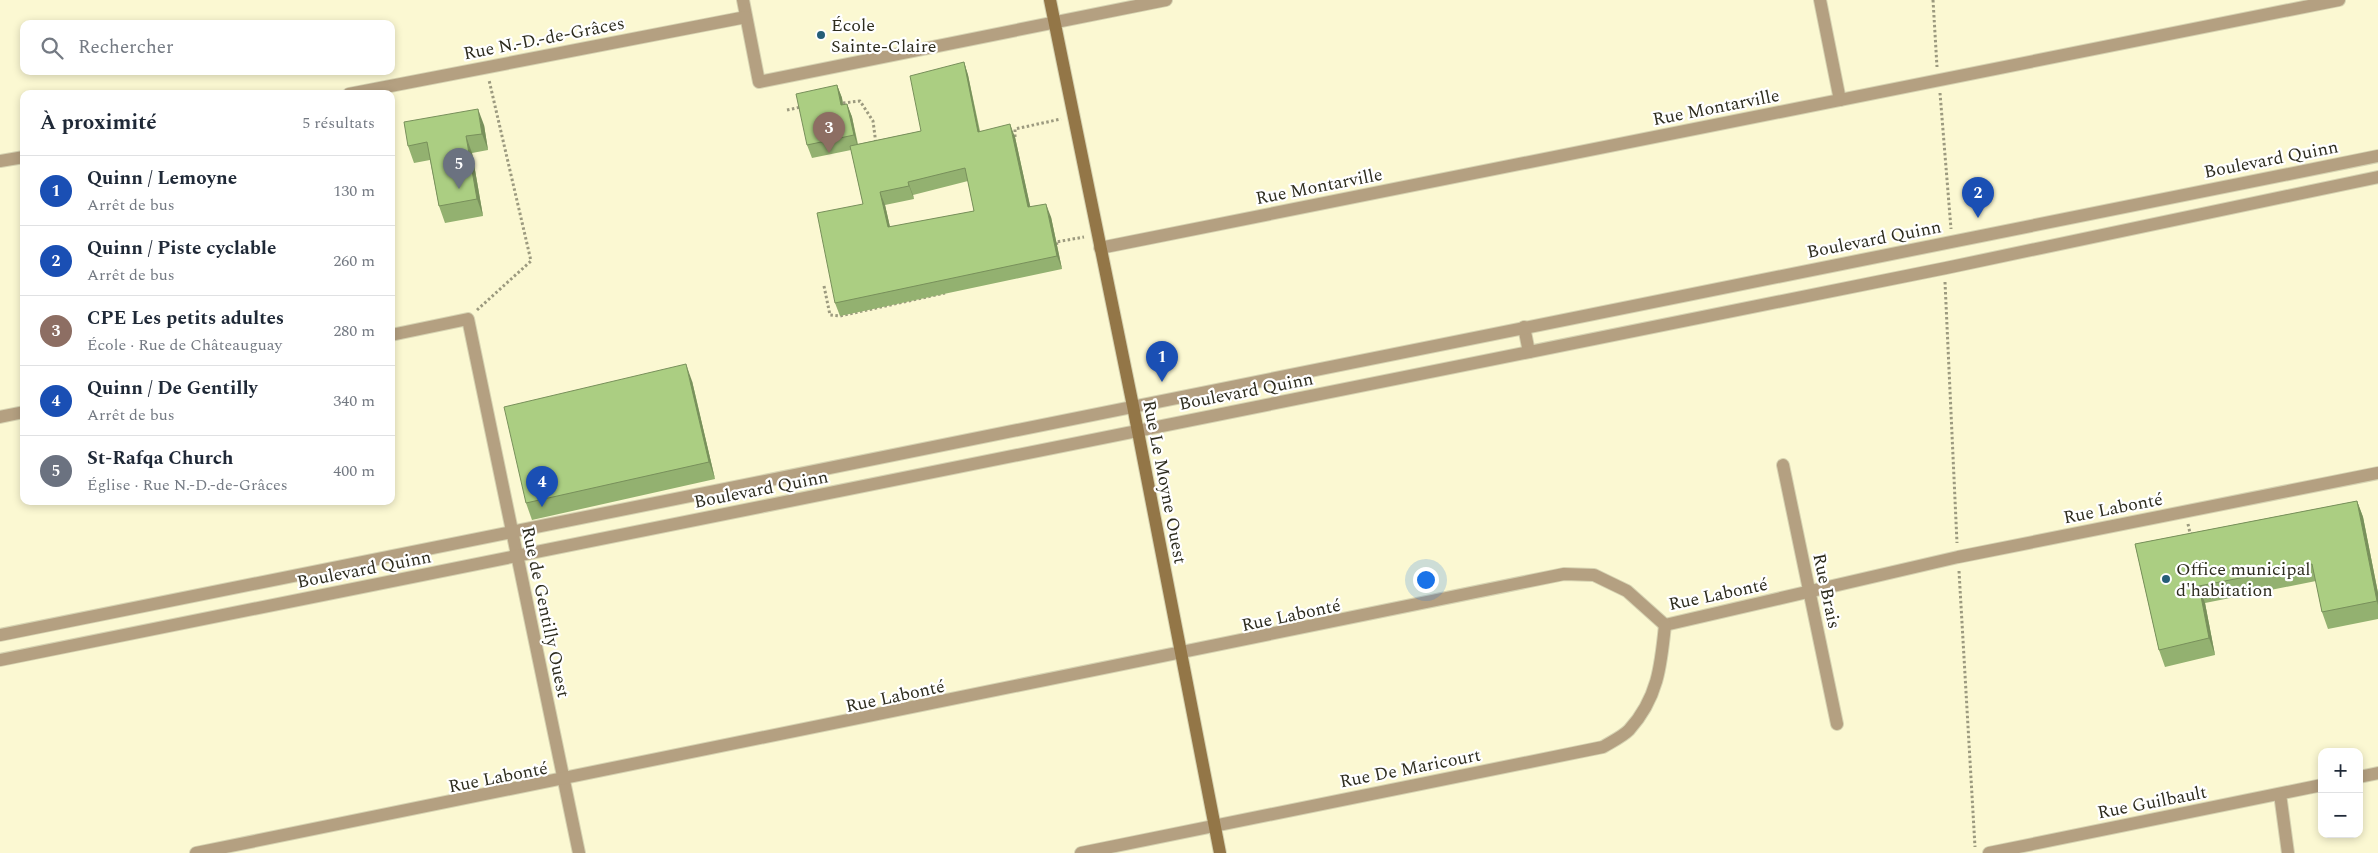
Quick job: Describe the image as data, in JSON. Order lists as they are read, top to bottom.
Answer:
{
  "streets": {
    "street": [
      "Rue N.-D.-de-Grâces",
      "Rue Montarville",
      "Boulevard Quinn",
      "Rue Le Moyne Ouest",
      "Rue Labonté",
      "Rue Brais",
      "Rue de Gentilly Ouest",
      "Rue De Maricourt",
      "Rue Guilbault"
    ]
  },
  "crossings": [
    ["Rue Montarville", "Rue Le Moyne Ouest"],
    ["Boulevard Quinn", "Rue Le Moyne Ouest"],
    ["Boulevard Quinn", "Rue de Gentilly Ouest"],
    ["Rue Le Moyne Ouest", "Rue Labonté"],
    ["Rue Le Moyne Ouest", "Rue De Maricourt"],
    ["Rue Labonté", "Rue Brais"],
    ["Rue Labonté", "Rue de Gentilly Ouest"],
    ["Rue Labonté", "Rue De Maricourt"]
  ],
  "places": ["École Sainte-Claire", "Office municipal d'habitation"],
  "page": {
    "search": "Rechercher",
    "heading": ["À proximité", "5 résultats"],
    "pins": [
      "3",
      "5",
      "2",
      "1",
      "4"
    ],
    "list": [
      {
        "mark": "1",
        "name": "Quinn / Lemoyne",
        "note": "Arrêt de bus",
        "value": "130 m"
      },
      {
        "mark": "2",
        "name": "Quinn / Piste cyclable",
        "note": "Arrêt de bus",
        "value": "260 m"
      },
      {
        "mark": "3",
        "name": "CPE Les petits adultes",
        "note": "École · Rue de Châteauguay",
        "value": "280 m"
      },
      {
        "mark": "4",
        "name": "Quinn / De Gentilly",
        "note": "Arrêt de bus",
        "value": "340 m"
      },
      {
        "mark": "5",
        "name": "St-Rafqa Church",
        "note": "Église · Rue N.-D.-de-Grâces",
        "value": "400 m"
      }
    ],
    "map_buttons": ["+", "−"]
  }
}
